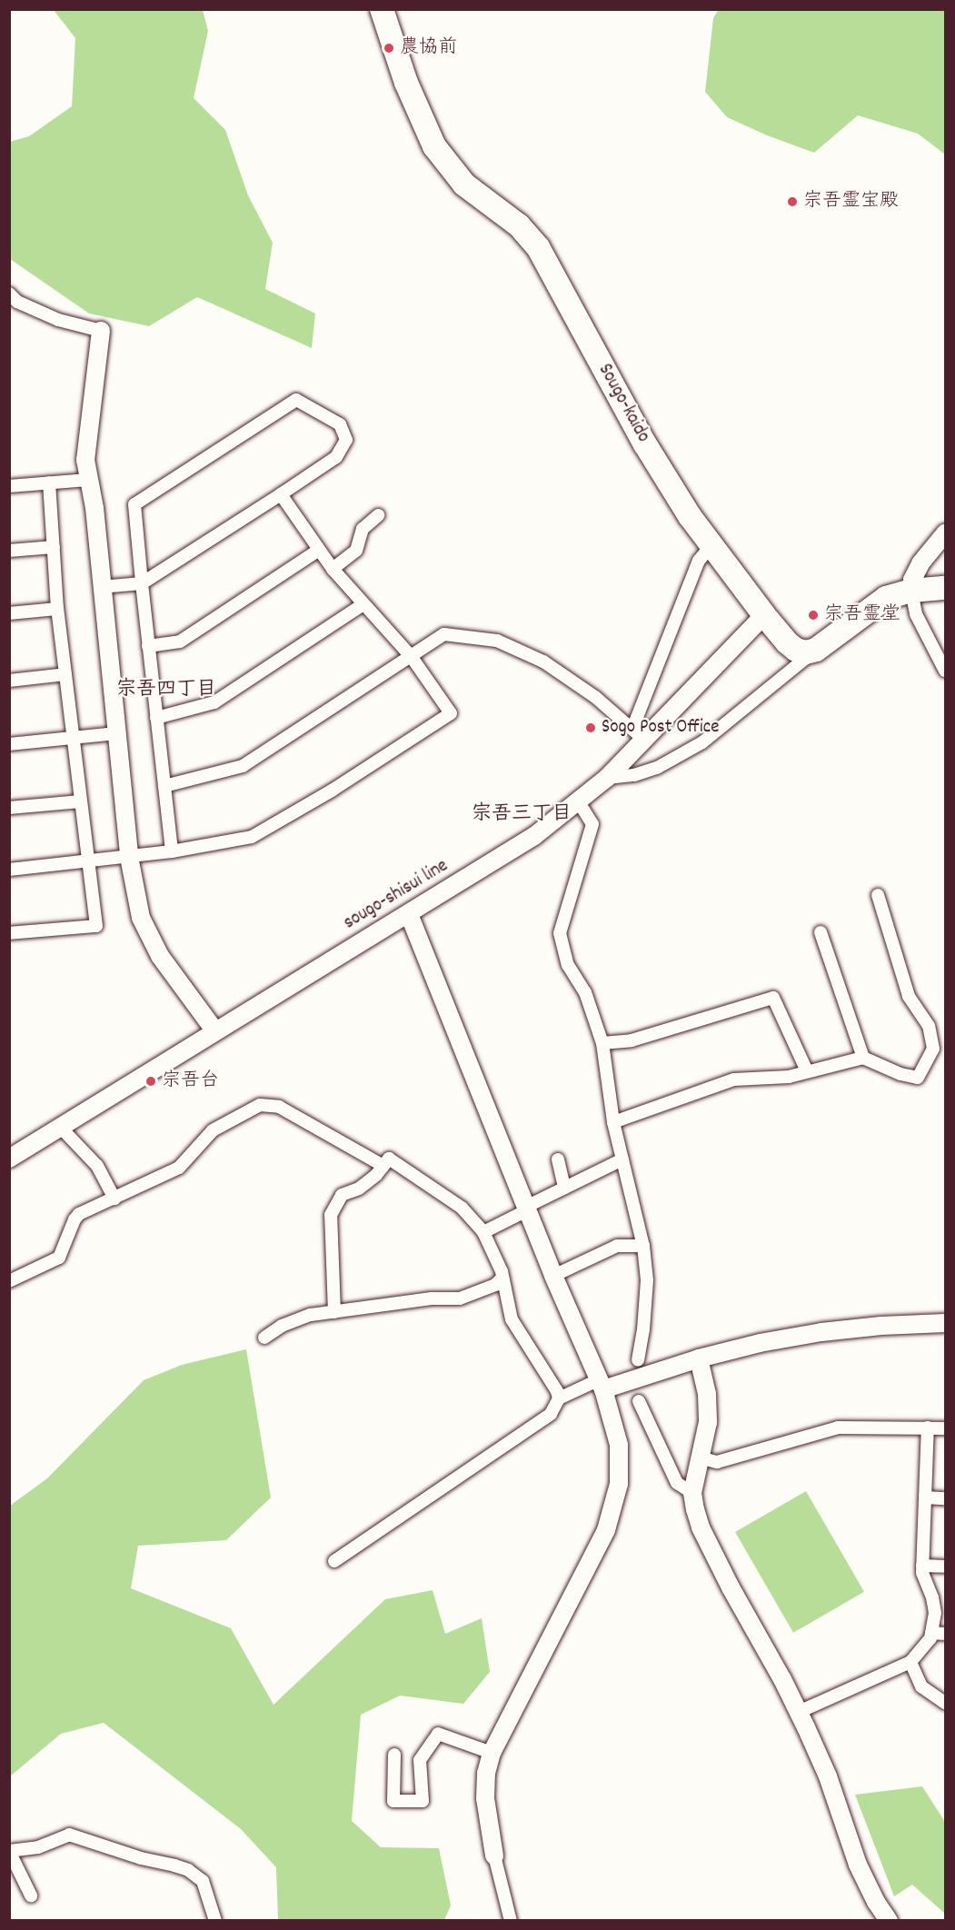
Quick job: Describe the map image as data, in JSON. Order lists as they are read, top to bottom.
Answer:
{
  "streets": {
    "highway": ["Sougo-kaido"],
    "street": ["sougo-shisui line"]
  },
  "crossings": [
    ["Sougo-kaido", "sougo-shisui line"]
  ],
  "districts": ["宗吾四丁目", "宗吾三丁目"],
  "places": [
    "農協前",
    "宗吾霊宝殿",
    "宗吾霊堂",
    "Sogo Post Office",
    "宗吾台"
  ]
}
